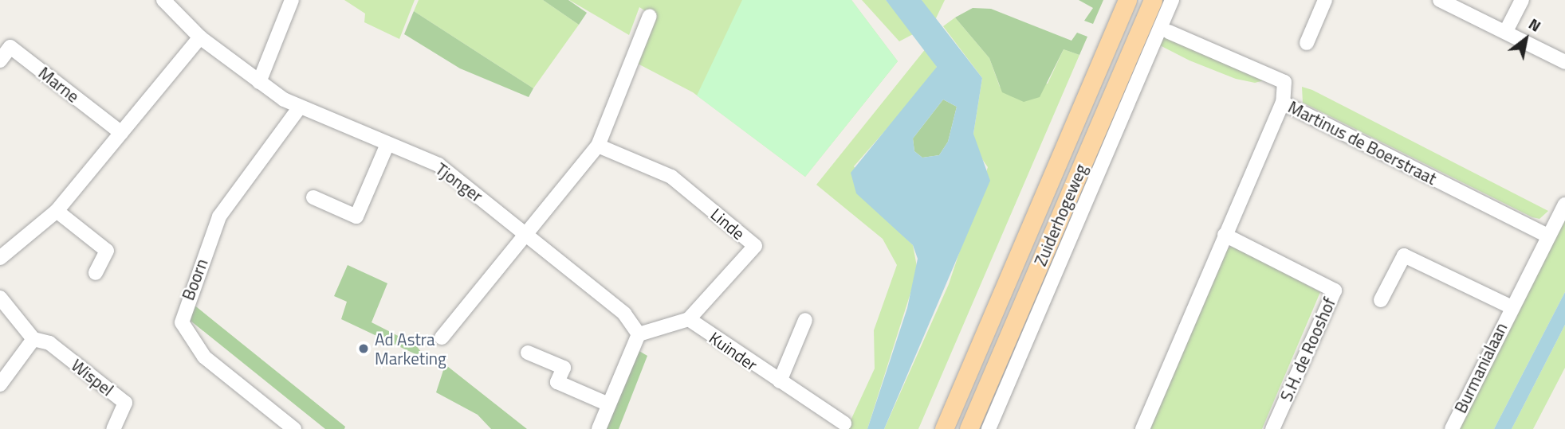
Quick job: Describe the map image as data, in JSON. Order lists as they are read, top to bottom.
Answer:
{
  "streets": {
    "main road": ["Zuiderhogeweg"],
    "street": [
      "Marne",
      "Martinus de Boerstraat",
      "Tjonger",
      "Linde",
      "Boorn",
      "S.H. de Rooshof",
      "Kuinder",
      "Burmanialaan",
      "Wispel"
    ]
  },
  "crossings": [
    ["Martinus de Boerstraat", "Burmanialaan"],
    ["Tjonger", "Boorn"],
    ["Linde", "Kuinder"]
  ],
  "places": ["Ad Astra Marketing"],
  "north": "top right"
}
